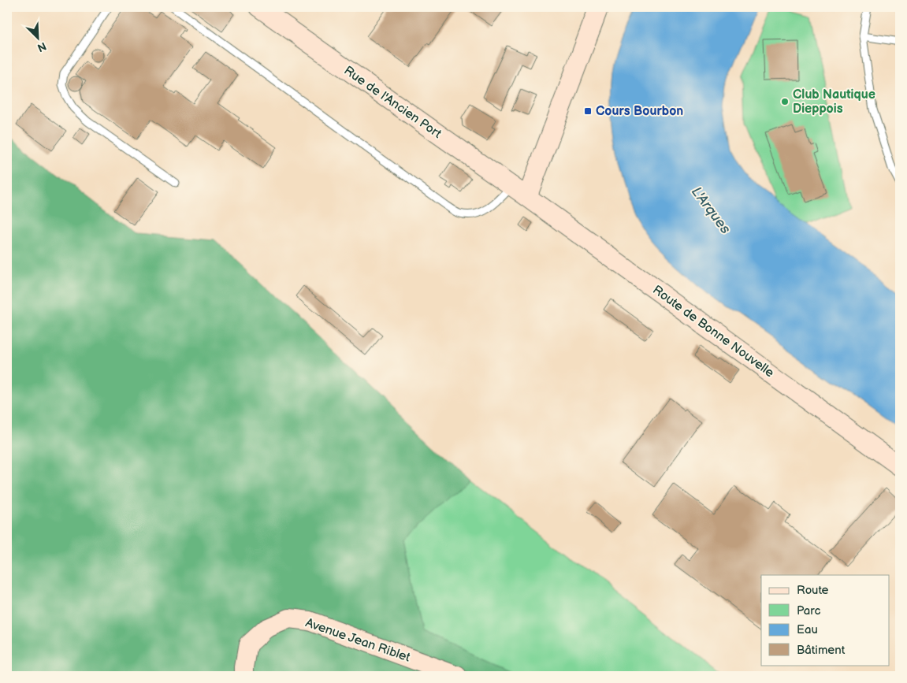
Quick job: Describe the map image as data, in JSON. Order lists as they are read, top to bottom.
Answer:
{
  "streets": {
    "main road": ["Rue de l'Ancien Port", "Route de Bonne Nouvelle", "Avenue Jean Riblet"]
  },
  "crossings": [
    ["Rue de l'Ancien Port", "Route de Bonne Nouvelle"]
  ],
  "water": ["L'Arques"],
  "places": {
    "other": ["Club Nautique Dieppois"],
    "transit": ["Cours Bourbon"]
  },
  "legend": [
    "Route",
    "Parc",
    "Eau",
    "Bâtiment"
  ],
  "north": "bottom right"
}
